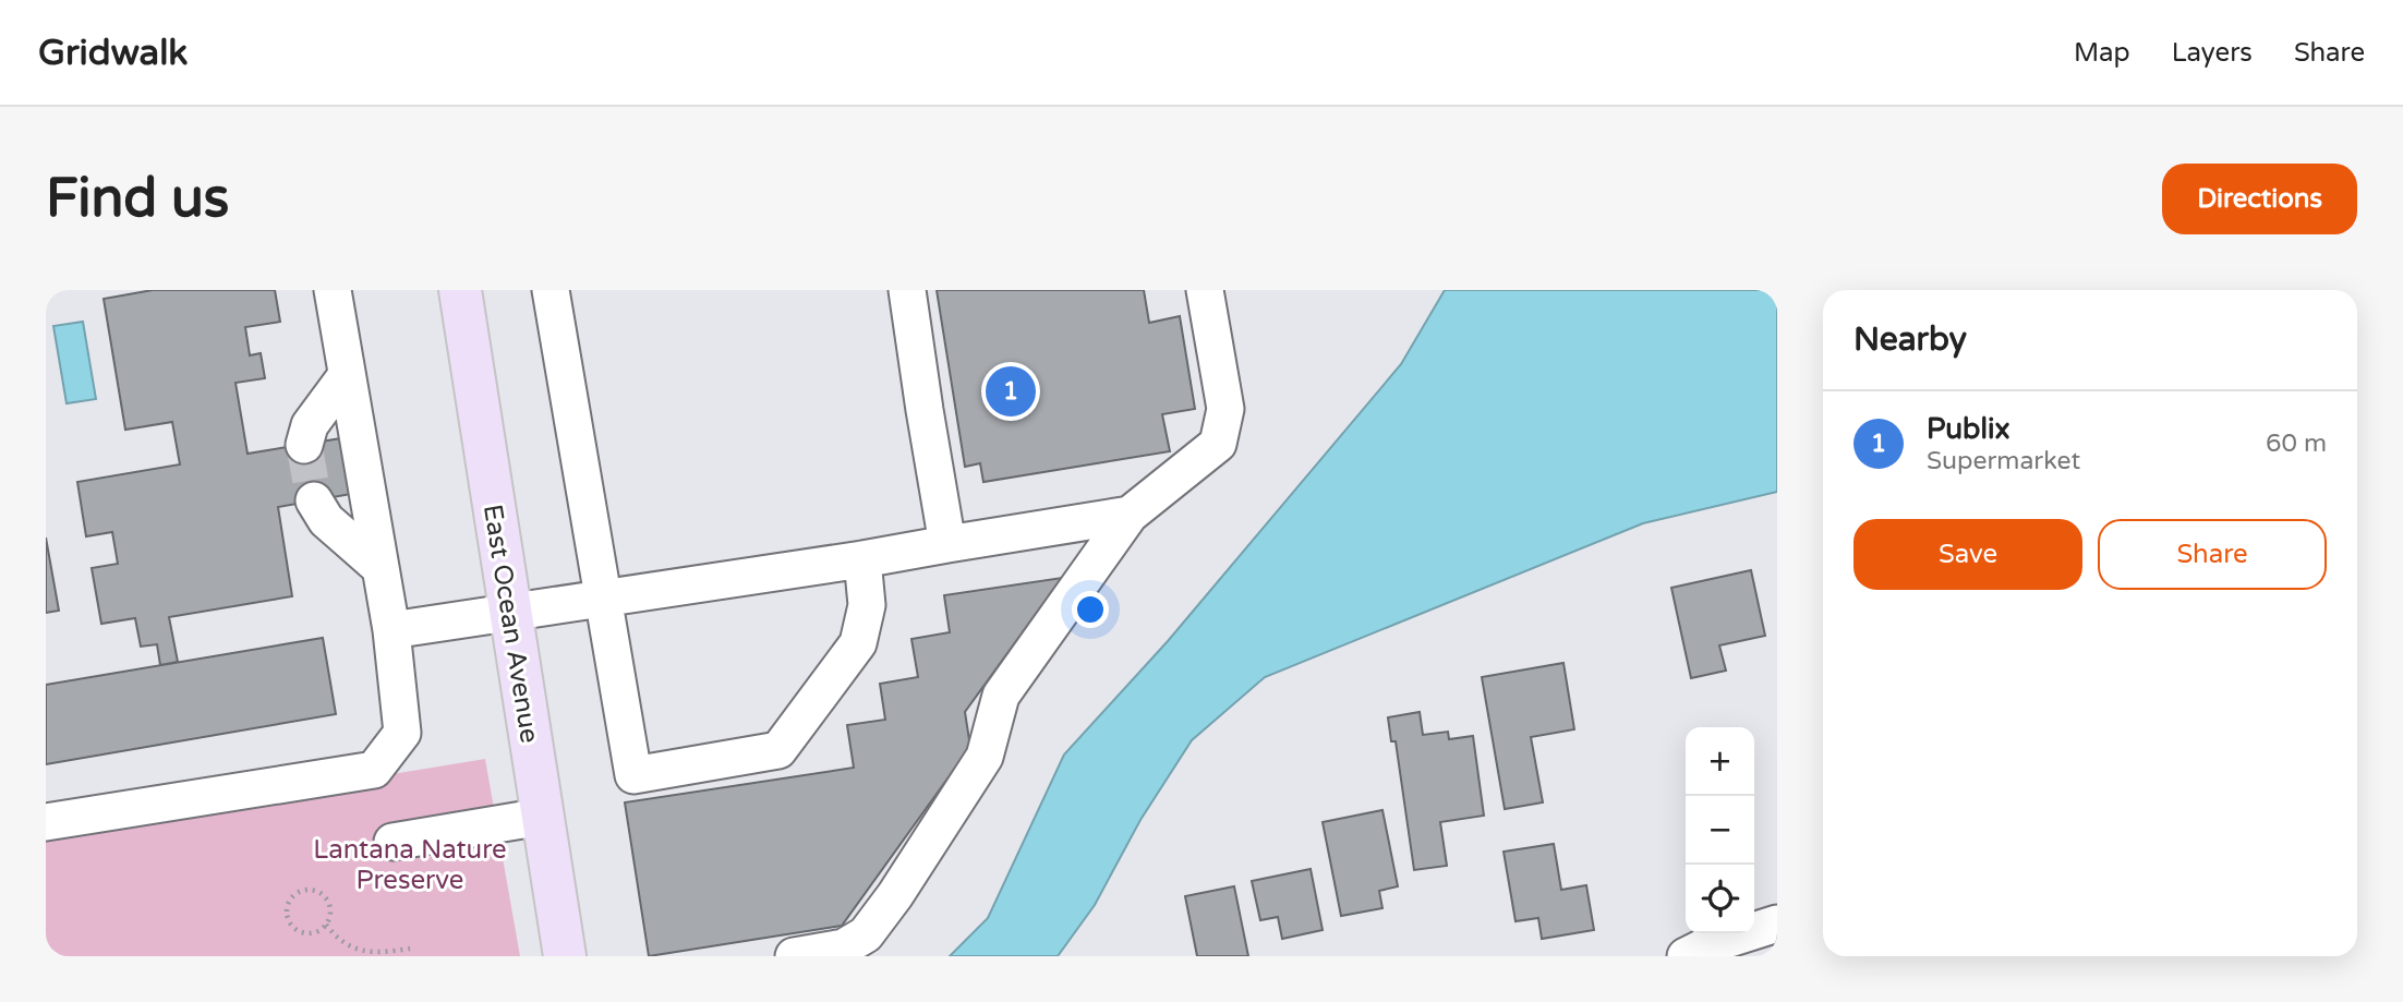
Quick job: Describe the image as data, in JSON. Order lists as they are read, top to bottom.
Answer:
{
  "streets": {
    "main road": ["East Ocean Avenue"]
  },
  "parks": ["Lantana Nature Preserve"],
  "page": {
    "header": "Gridwalk",
    "nav": ["Map", "Layers", "Share"],
    "buttons": [
      "Directions",
      ["Save", "Share"]
    ],
    "title": "Find us",
    "heading": "Nearby",
    "pins": "1",
    "list": [
      {
        "mark": "1",
        "name": "Publix",
        "note": "Supermarket",
        "value": "60 m"
      }
    ],
    "map_buttons": ["+", "−"]
  }
}
